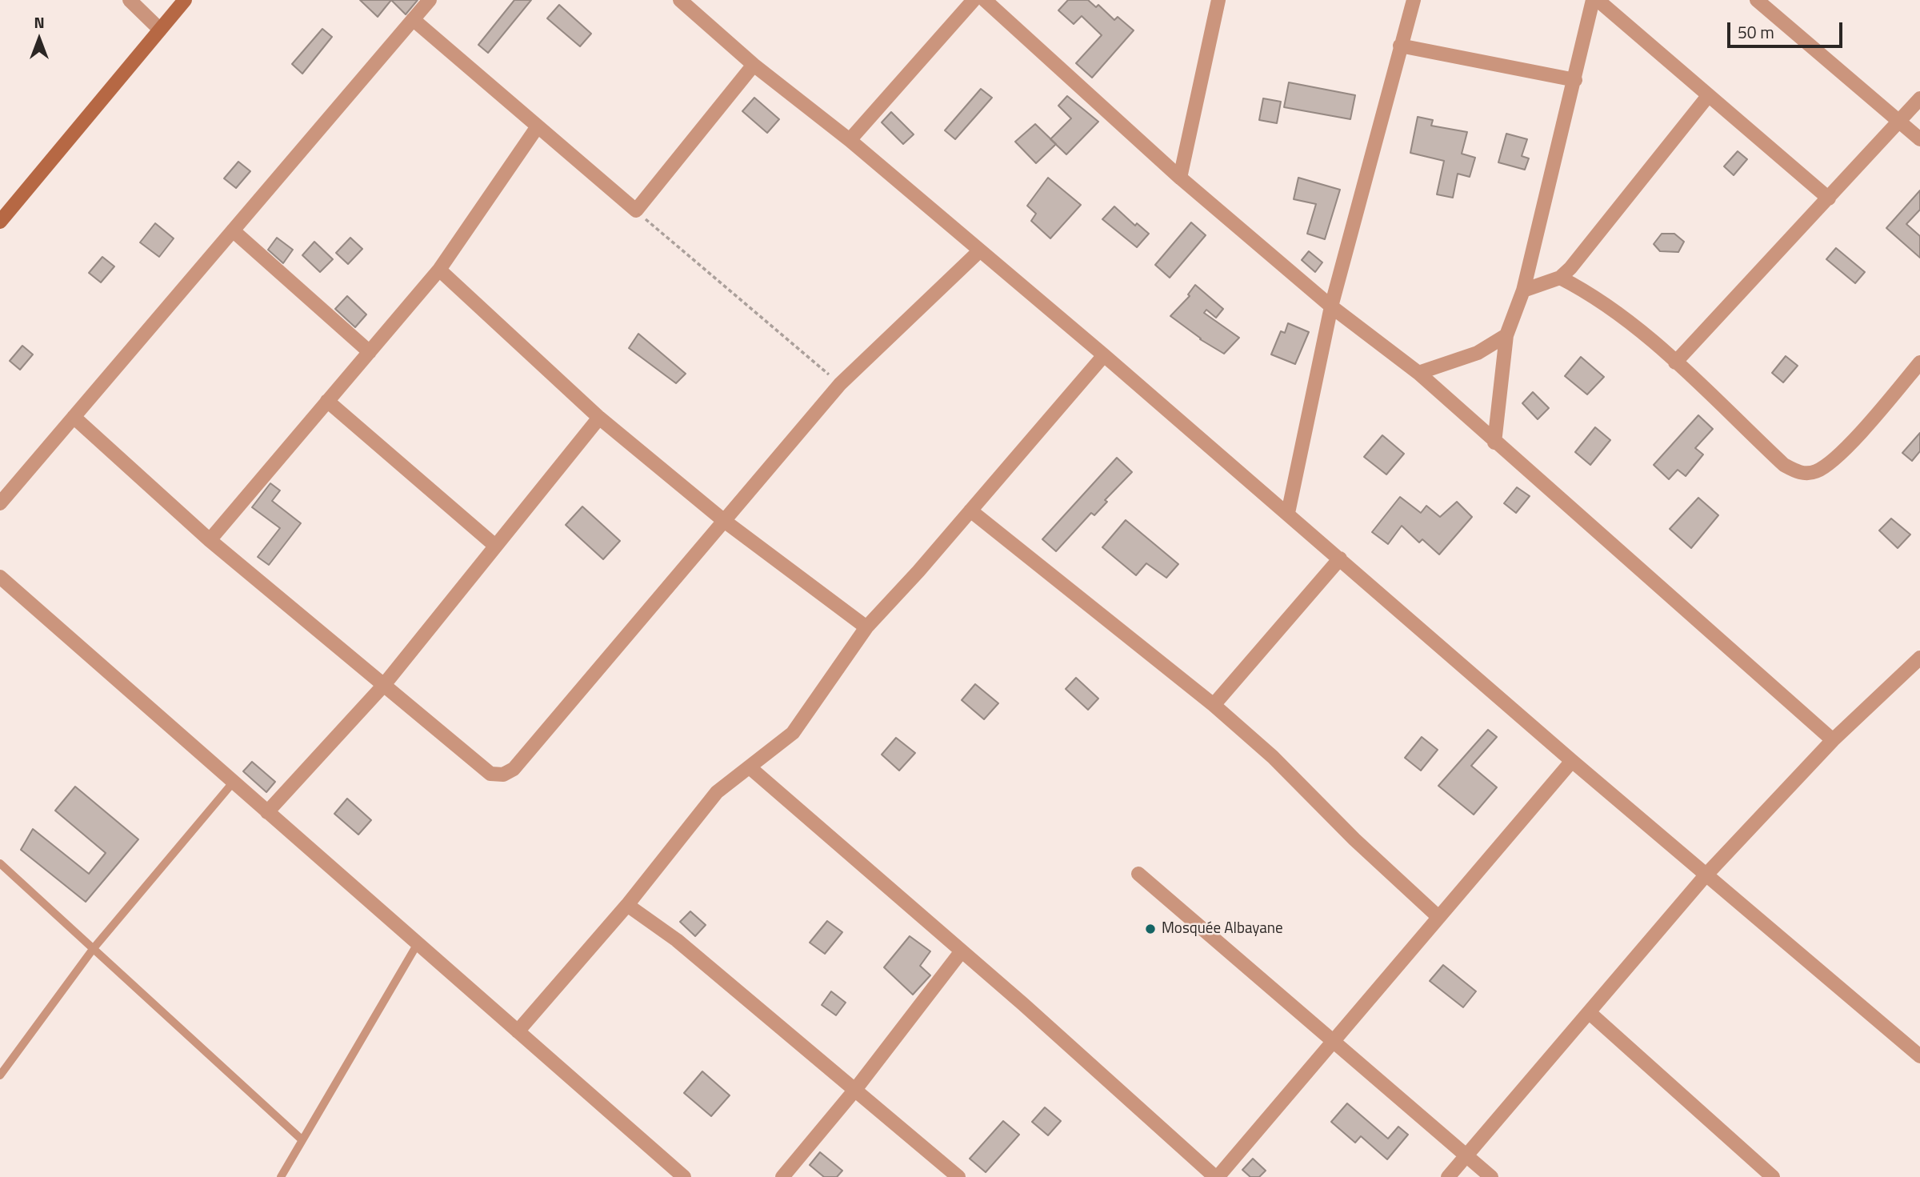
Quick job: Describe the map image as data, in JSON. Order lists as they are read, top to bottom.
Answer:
{
  "places": ["Mosquée Albayane"],
  "scale_bar": "50 m",
  "north": "top"
}
